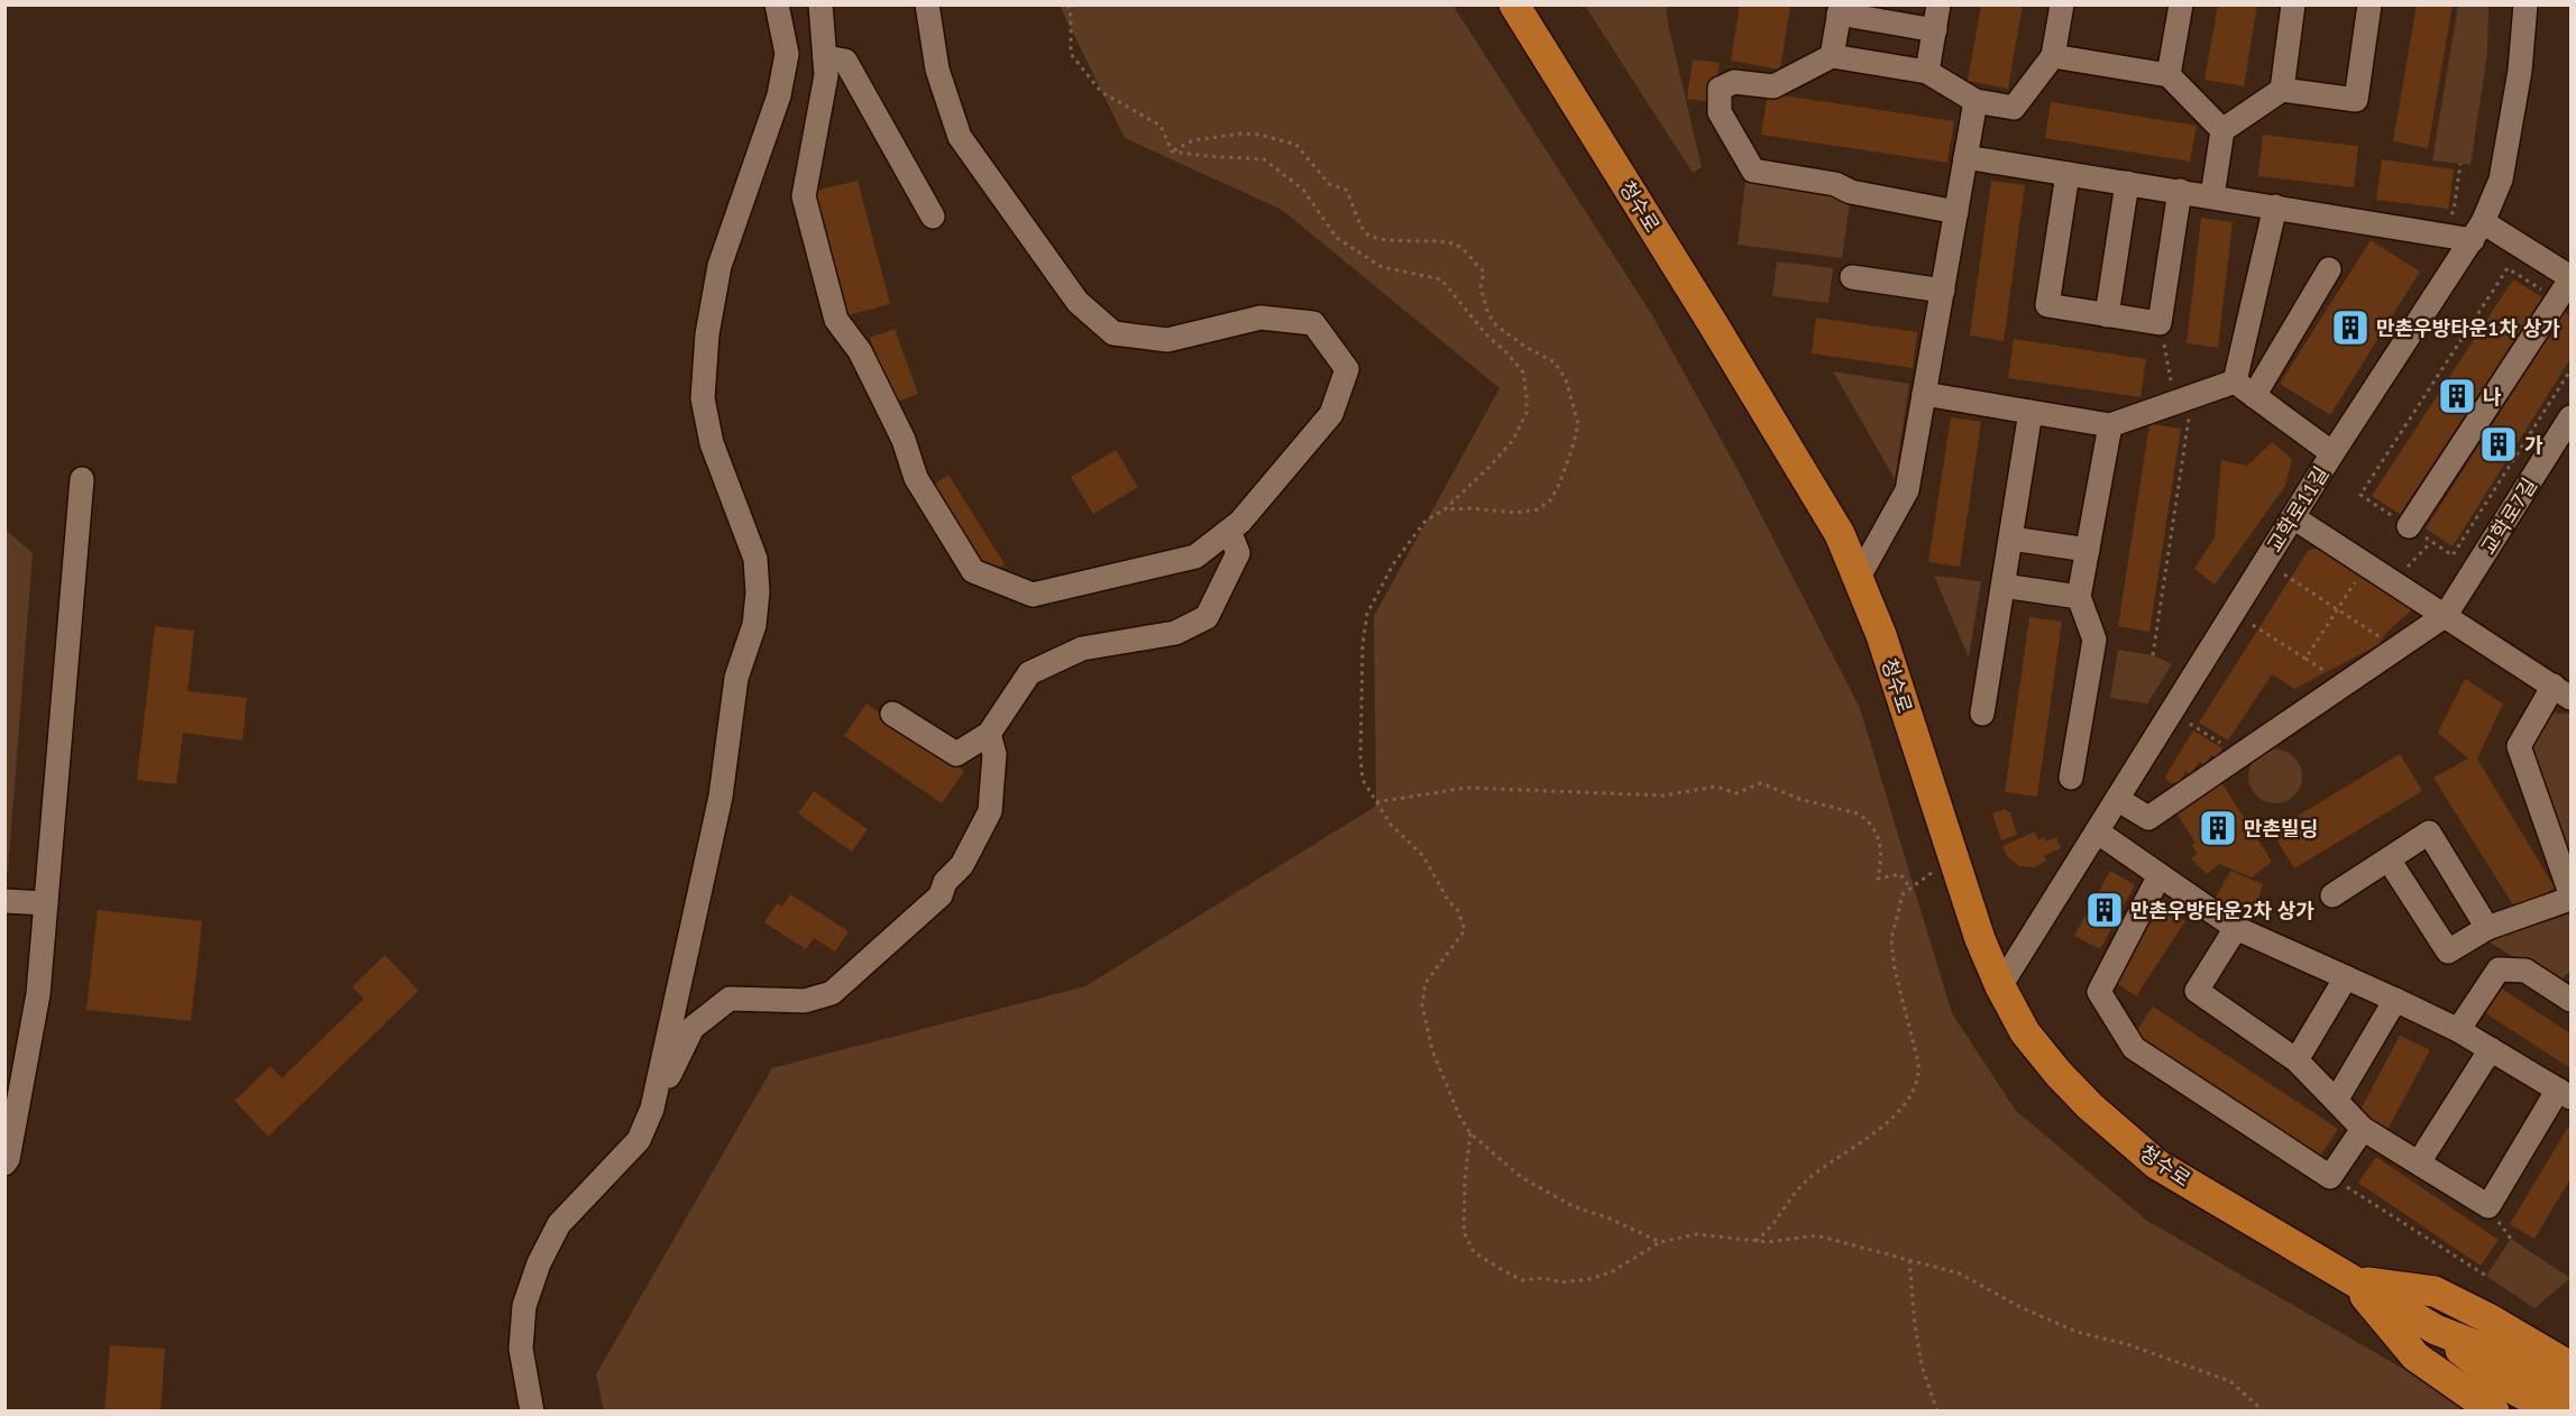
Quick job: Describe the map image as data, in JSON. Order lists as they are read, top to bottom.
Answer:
{
  "streets": {
    "main road": ["청수로"],
    "street": ["교학로11길", "교학로7길"]
  },
  "crossings": [
    ["청수로", "교학로11길"]
  ],
  "places": {
    "building": [
      "만촌우방타운1차 상가",
      "나",
      "가",
      "만촌빌딩",
      "만촌우방타운2차 상가"
    ]
  }
}
